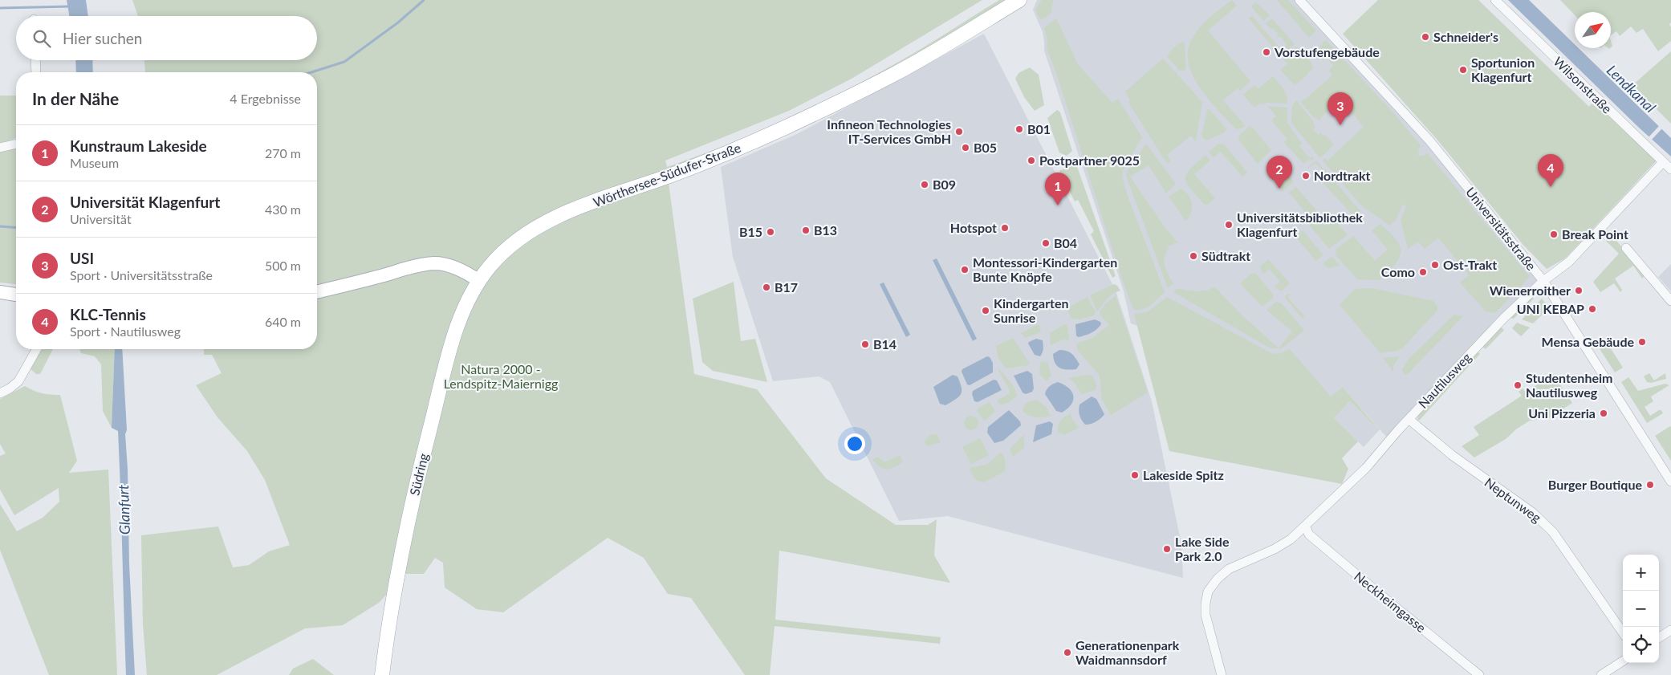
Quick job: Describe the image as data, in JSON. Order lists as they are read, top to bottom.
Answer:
{
  "streets": {
    "main road": ["Wörthersee-Südufer-Straße", "Südring"],
    "street": [
      "Wilsonstraße",
      "Universitätsstraße",
      "Nautilusweg",
      "Neptunweg",
      "Neckheimgasse"
    ]
  },
  "crossings": [
    ["Wilsonstraße", "Nautilusweg"],
    ["Wörthersee-Südufer-Straße", "Südring"],
    ["Universitätsstraße", "Nautilusweg"],
    ["Nautilusweg", "Neptunweg"],
    ["Nautilusweg", "Neckheimgasse"]
  ],
  "water": ["Lendkanal", "Glanfurt"],
  "parks": ["Natura 2000 - Lendspitz-Maiernigg"],
  "places": [
    "Schneider's",
    "Vorstufengebäude",
    "Sportunion Klagenfurt",
    "B01",
    "Infineon Technologies IT-Services GmbH",
    "B05",
    "Postpartner 9025",
    "Nordtrakt",
    "B09",
    "Universitätsbibliothek Klagenfurt",
    "Hotspot",
    "B13",
    "B15",
    "Break Point",
    "B04",
    "Südtrakt",
    "Ost-Trakt",
    "Montessori-Kindergarten Bunte Knöpfe",
    "Como",
    "B17",
    "Wienerroither",
    "UNI KEBAP",
    "Kindergarten Sunrise",
    "Mensa Gebäude",
    "B14",
    "Studentenheim Nautilusweg",
    "Uni Pizzeria",
    "Lakeside Spitz",
    "Burger Boutique",
    "Lake Side Park 2.0",
    "Generationenpark Waidmannsdorf"
  ],
  "north": "top right",
  "page": {
    "search": "Hier suchen",
    "heading": ["In der Nähe", "4 Ergebnisse"],
    "pins": [
      "3",
      "4",
      "2",
      "1"
    ],
    "list": [
      {
        "mark": "1",
        "name": "Kunstraum Lakeside",
        "note": "Museum",
        "value": "270 m"
      },
      {
        "mark": "2",
        "name": "Universität Klagenfurt",
        "note": "Universität",
        "value": "430 m"
      },
      {
        "mark": "3",
        "name": "USI",
        "note": "Sport · Universitätsstraße",
        "value": "500 m"
      },
      {
        "mark": "4",
        "name": "KLC-Tennis",
        "note": "Sport · Nautilusweg",
        "value": "640 m"
      }
    ],
    "map_buttons": ["+", "−"]
  }
}
